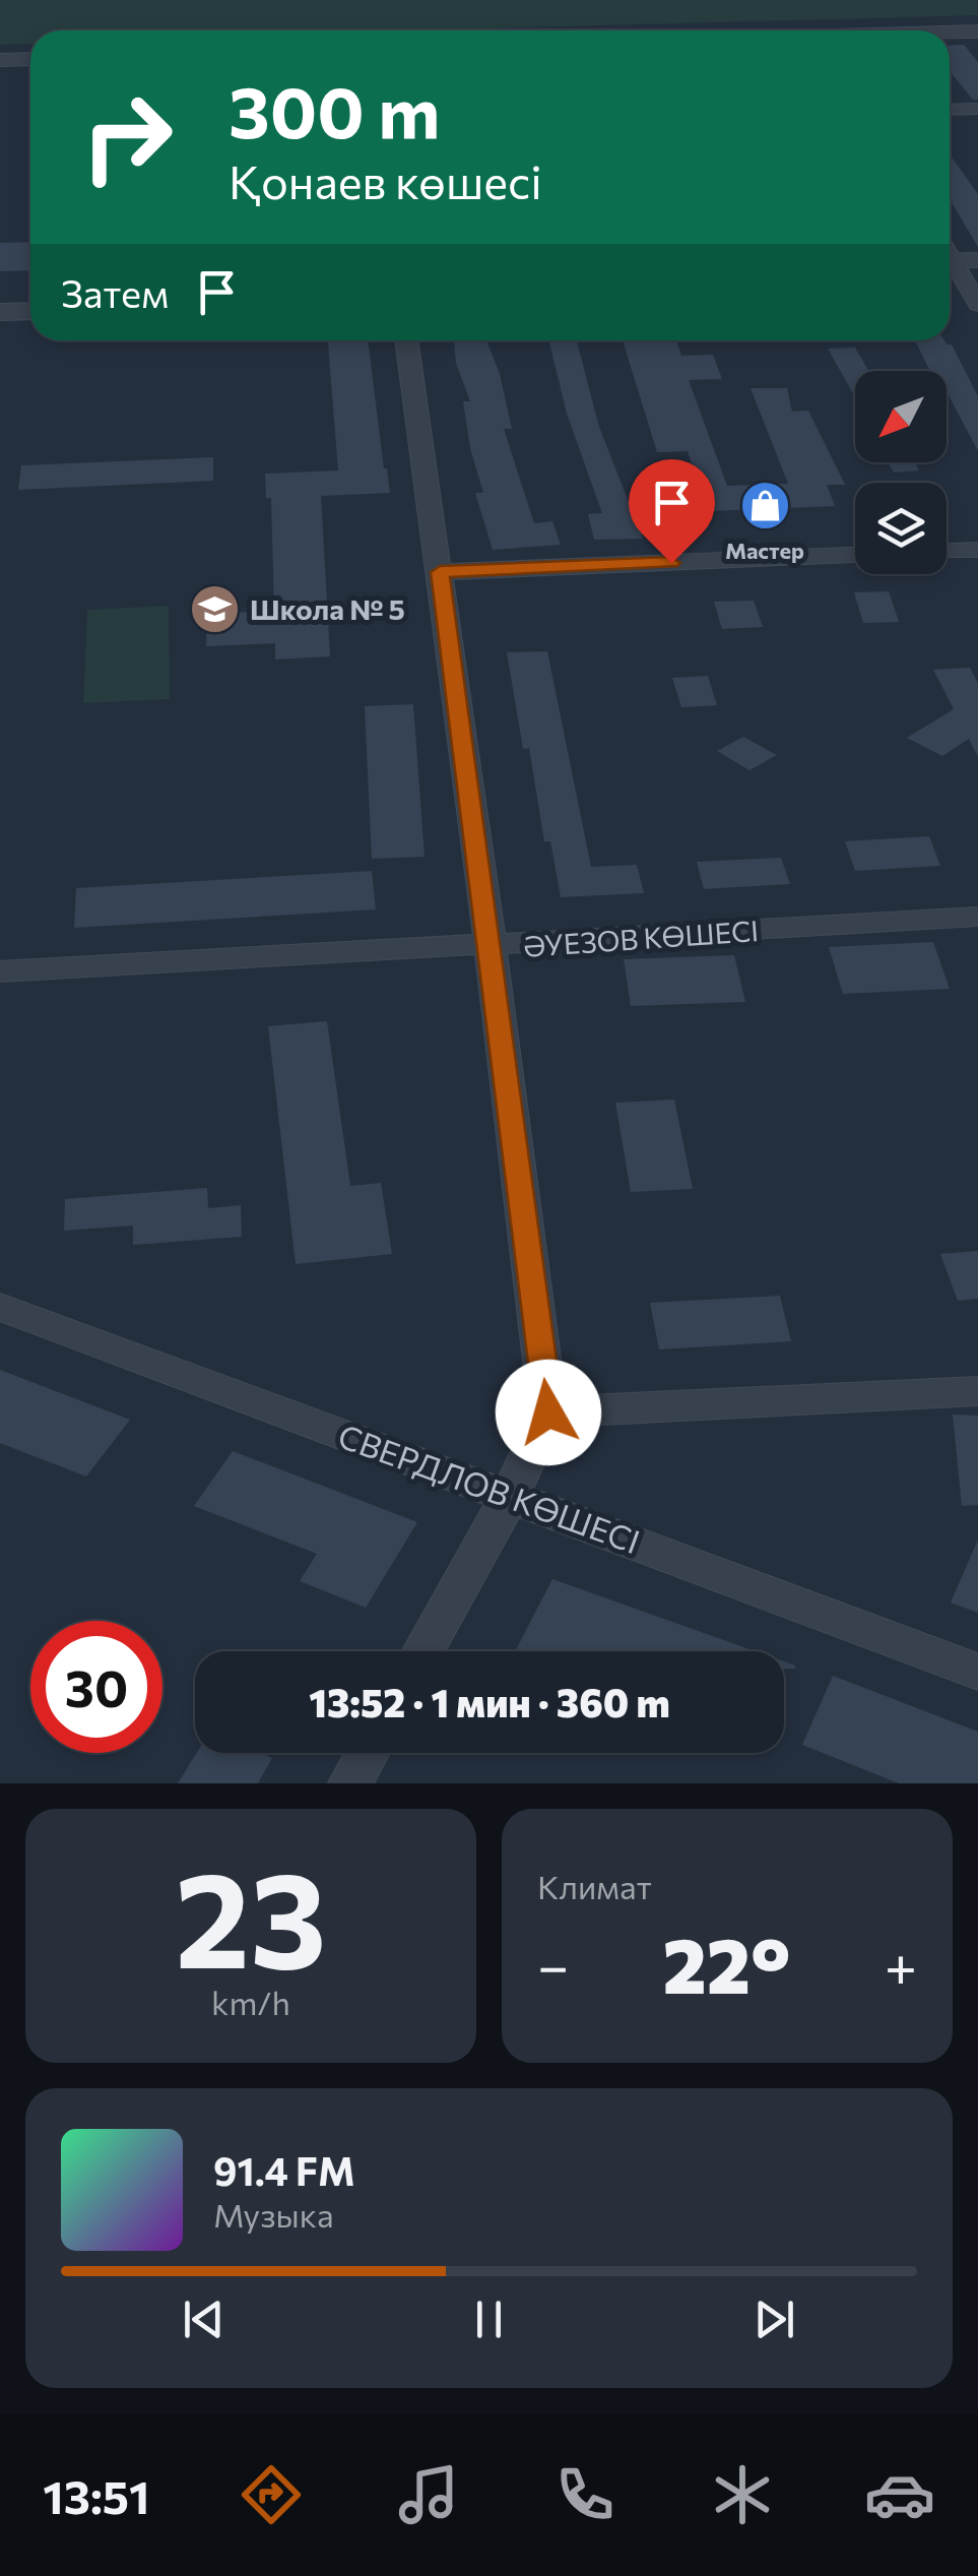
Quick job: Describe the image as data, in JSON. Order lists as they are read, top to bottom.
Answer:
{
  "streets": {
    "street": ["ӘУЕЗОВ КӨШЕСІ", "СВЕРДЛОВ КӨШЕСІ"]
  },
  "places": {
    "shop": ["Мастер"],
    "school or university": ["Школа № 5"]
  },
  "north": "bottom left",
  "page": {
    "turn": ["300 m", "Қонаев көшесі"],
    "then": "Затем",
    "limit": "30",
    "trip": "13:52 · 1 мин · 360 m",
    "tile": [
      ["23", "km/h"],
      "Климат"
    ],
    "heat": ["−", "22°", "+"],
    "song": ["91.4 FM", "Музыка"],
    "tabs": "13:51"
  }
}
